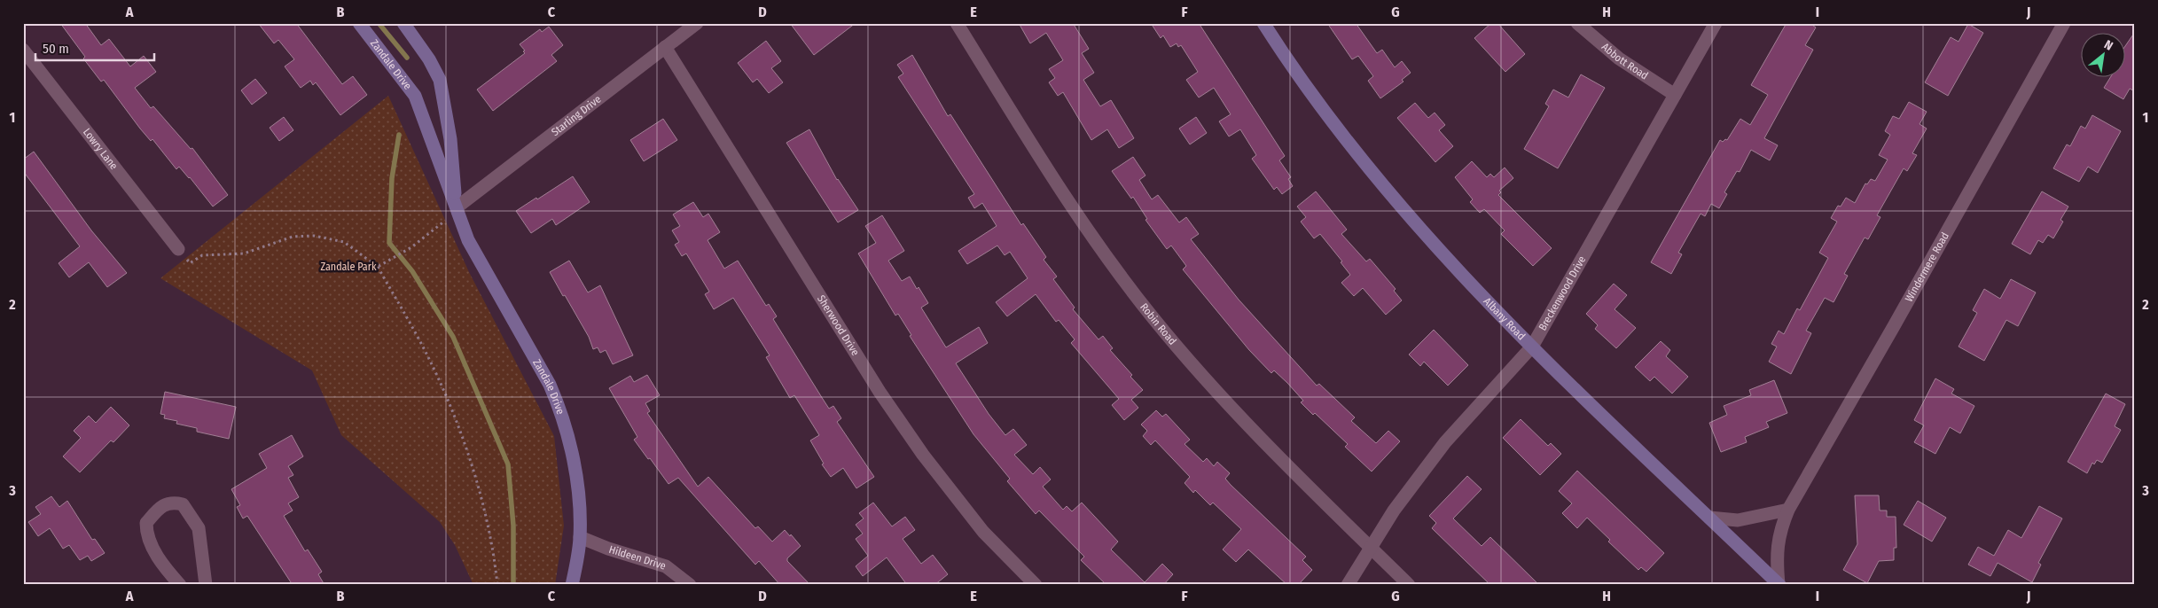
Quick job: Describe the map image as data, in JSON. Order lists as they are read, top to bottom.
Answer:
{
  "streets": {
    "street": [
      "Abbott Road",
      "Zandale Drive",
      "Starling Drive",
      "Lowry Lane",
      "Windermere Road",
      "Breckenwood Drive",
      "Albany Road",
      "Robin Road",
      "Sherwood Drive",
      "Hildeen Drive"
    ]
  },
  "crossings": [
    ["Abbott Road", "Breckenwood Drive"],
    ["Zandale Drive", "Starling Drive"],
    ["Zandale Drive", "Hildeen Drive"],
    ["Starling Drive", "Sherwood Drive"],
    ["Windermere Road", "Albany Road"],
    ["Breckenwood Drive", "Albany Road"],
    ["Breckenwood Drive", "Robin Road"]
  ],
  "parks": ["Zandale Park"],
  "scale_bar": "50 m",
  "north": "top right",
  "grid": {
    "columns": [
      "A",
      "B",
      "C",
      "D",
      "E",
      "F",
      "G",
      "H",
      "I",
      "J"
    ],
    "rows": ["1", "2", "3"]
  }
}
